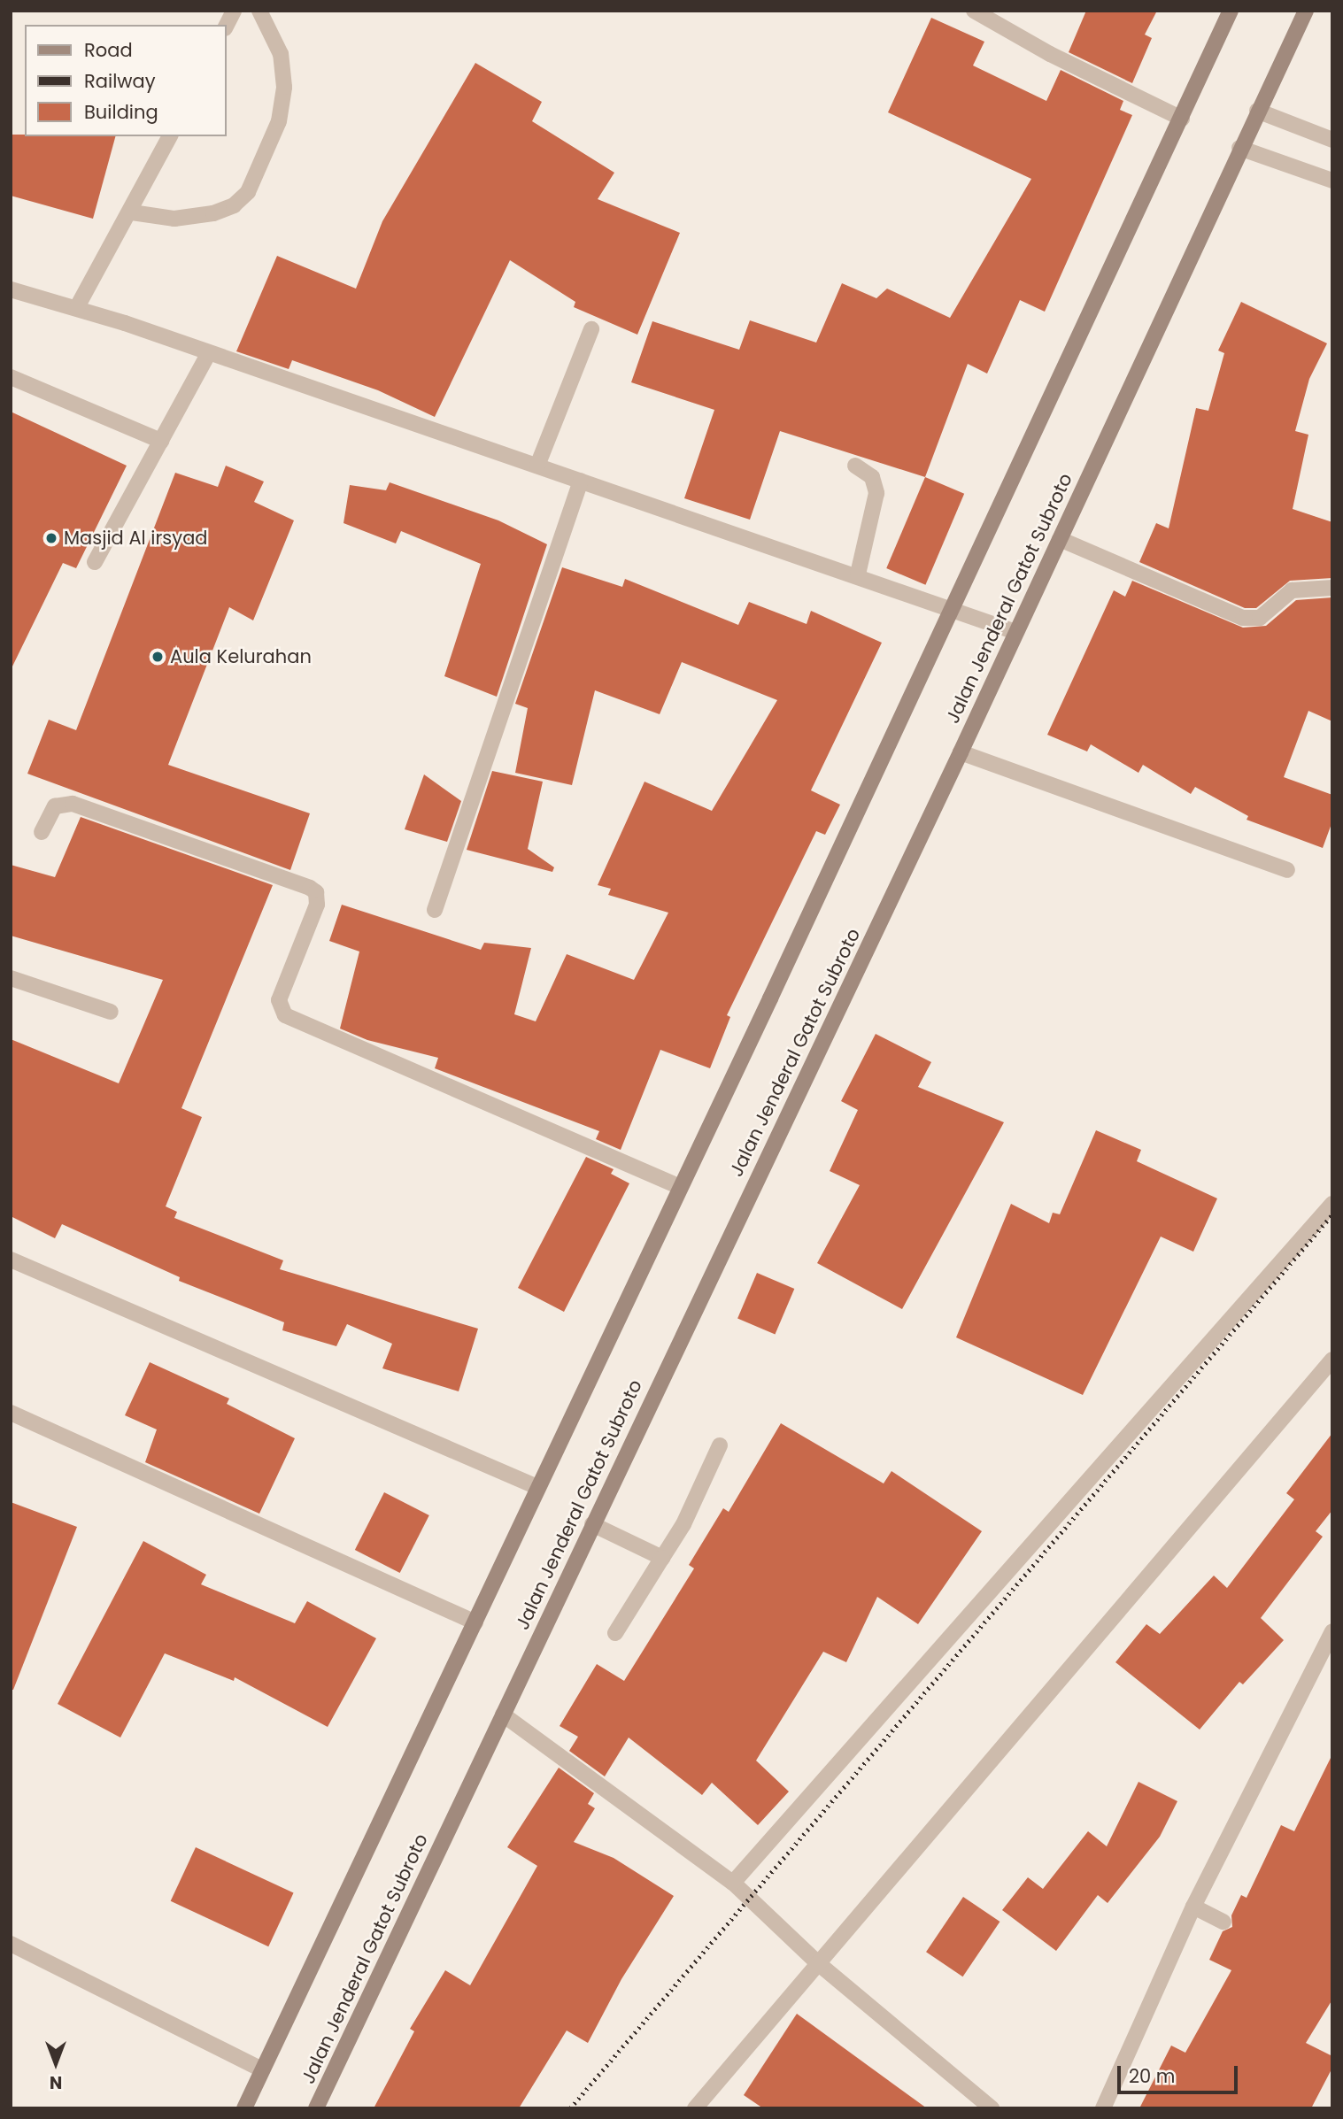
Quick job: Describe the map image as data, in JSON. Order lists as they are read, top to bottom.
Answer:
{
  "streets": {
    "main road": ["Jalan Jenderal Gatot Subroto"]
  },
  "places": ["Masjid Al irsyad", "Aula Kelurahan"],
  "legend": ["Road", "Railway", "Building"],
  "scale_bar": "20 m",
  "north": "bottom"
}
